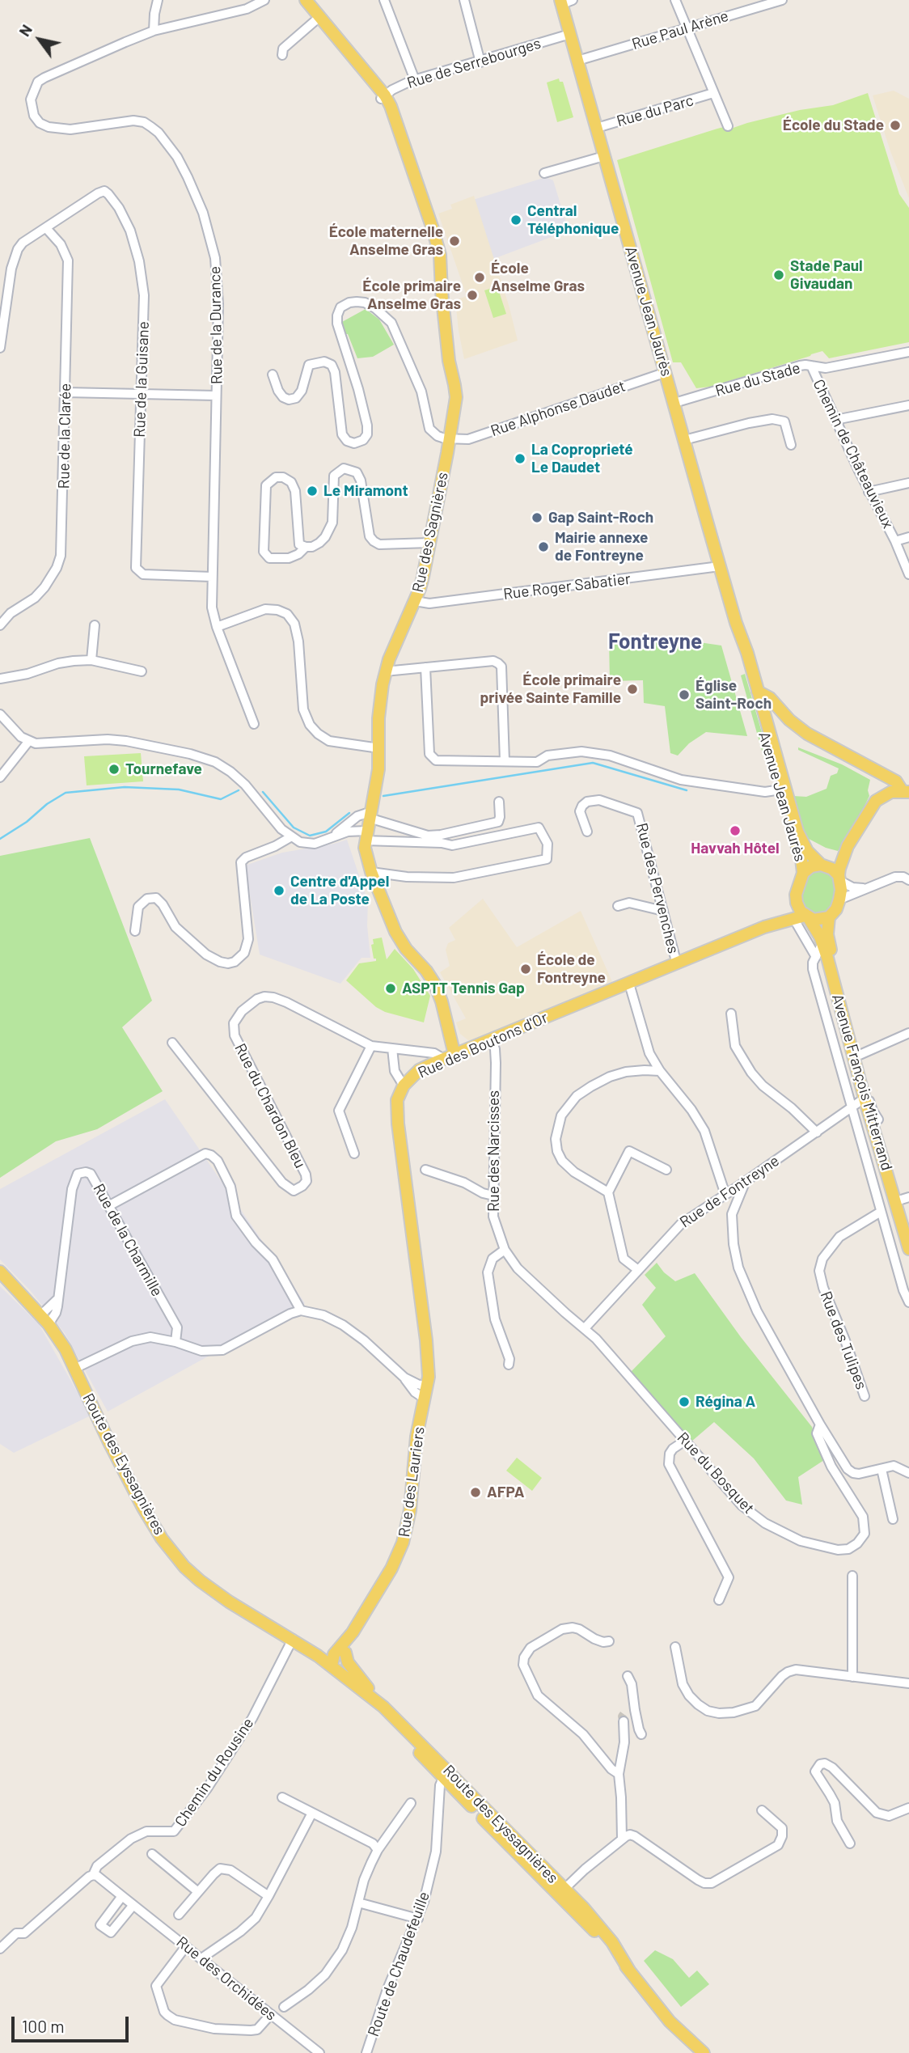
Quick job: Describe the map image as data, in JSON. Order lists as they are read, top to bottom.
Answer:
{
  "streets": {
    "main road": [
      "Avenue Jean Jaurès",
      "Rue des Sagnières",
      "Rue des Boutons d'Or",
      "Avenue François Mitterrand",
      "Route des Eyssagnières",
      "Rue des Lauriers"
    ],
    "street": [
      "Rue Paul Arène",
      "Rue de Serrebourges",
      "Rue du Parc",
      "Rue de la Durance",
      "Rue de la Guisane",
      "Rue du Stade",
      "Rue Alphonse Daudet",
      "Rue de la Clarée",
      "Chemin de Châteauvieux",
      "Rue Roger Sabatier",
      "Rue des Pervenches",
      "Rue du Chardon Bleu",
      "Rue des Narcisses",
      "Rue de Fontreyne",
      "Rue de la Charmille",
      "Rue des Tulipes",
      "Rue du Bosquet",
      "Chemin du Rousine",
      "Route de Chaudefeuille",
      "Rue des Orchidées"
    ]
  },
  "crossings": [
    ["Rue Paul Arène", "Avenue Jean Jaurès"],
    ["Rue de Serrebourges", "Avenue Jean Jaurès"],
    ["Rue de Serrebourges", "Rue des Sagnières"],
    ["Rue du Parc", "Avenue Jean Jaurès"],
    ["Avenue Jean Jaurès", "Rue du Stade"],
    ["Avenue Jean Jaurès", "Rue Alphonse Daudet"],
    ["Avenue Jean Jaurès", "Rue Roger Sabatier"],
    ["Avenue Jean Jaurès", "Rue des Boutons d'Or"],
    ["Avenue Jean Jaurès", "Avenue François Mitterrand"],
    ["Rue de la Durance", "Rue de la Guisane"],
    ["Rue de la Guisane", "Rue de la Clarée"],
    ["Rue du Stade", "Chemin de Châteauvieux"],
    ["Rue Alphonse Daudet", "Rue des Sagnières"],
    ["Rue des Sagnières", "Rue Roger Sabatier"],
    ["Rue des Sagnières", "Rue des Boutons d'Or"],
    ["Rue des Sagnières", "Rue du Chardon Bleu"],
    ["Rue des Pervenches", "Rue des Boutons d'Or"],
    ["Rue des Boutons d'Or", "Avenue François Mitterrand"],
    ["Rue des Boutons d'Or", "Rue du Chardon Bleu"],
    ["Rue des Boutons d'Or", "Rue des Narcisses"],
    ["Rue des Boutons d'Or", "Rue des Lauriers"],
    ["Avenue François Mitterrand", "Rue de Fontreyne"],
    ["Rue des Narcisses", "Rue de Fontreyne"],
    ["Rue des Narcisses", "Rue du Bosquet"],
    ["Rue de Fontreyne", "Rue du Bosquet"],
    ["Rue de la Charmille", "Route des Eyssagnières"],
    ["Route des Eyssagnières", "Rue des Lauriers"],
    ["Route des Eyssagnières", "Chemin du Rousine"],
    ["Route des Eyssagnières", "Route de Chaudefeuille"],
    ["Chemin du Rousine", "Rue des Orchidées"]
  ],
  "districts": ["Fontreyne"],
  "places": [
    "École du Stade",
    "Central Téléphonique",
    "École maternelle Anselme Gras",
    "Stade Paul Givaudan",
    "École Anselme Gras",
    "École primaire Anselme Gras",
    "La Coproprieté Le Daudet",
    "Le Miramont",
    "Gap Saint-Roch",
    "Mairie annexe de Fontreyne",
    "École primaire privée Sainte Famille",
    "Église Saint-Roch",
    "Tournefave",
    "Havvah Hôtel",
    "Centre d'Appel de La Poste",
    "École de Fontreyne",
    "ASPTT Tennis Gap",
    "Régina A",
    "AFPA"
  ],
  "scale_bar": "100 m",
  "north": "top left"
}
